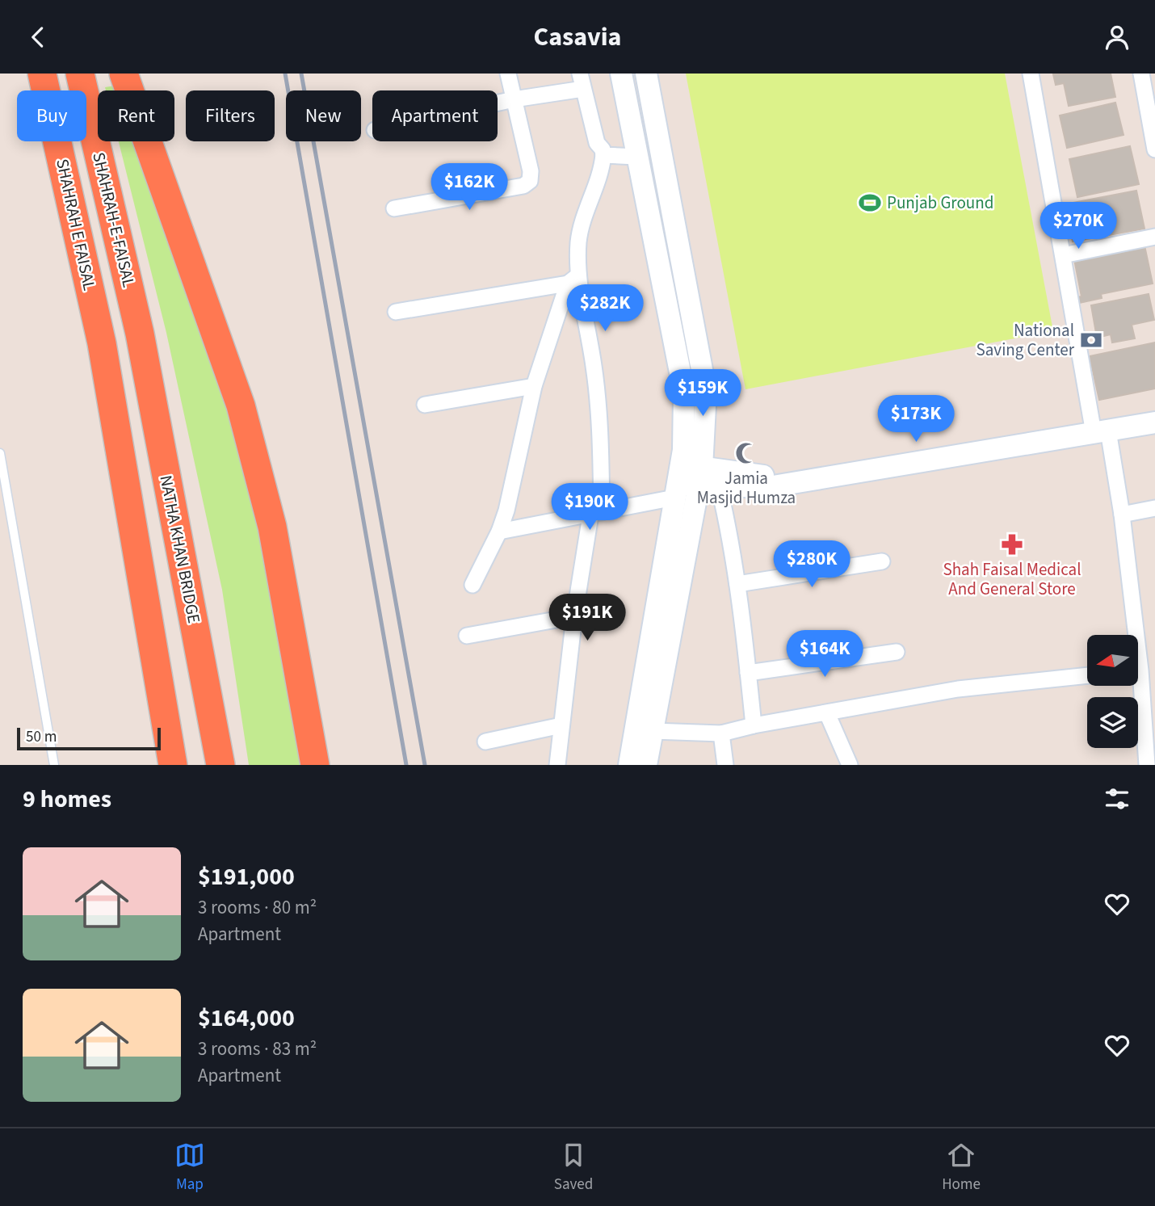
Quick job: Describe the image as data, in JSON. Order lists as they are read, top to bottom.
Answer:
{
  "streets": {
    "highway": ["SHAHRAH-E-FAISAL", "SHAHRAH E FAISAL", "NATHA KHAN BRIDGE"]
  },
  "crossings": [
    ["SHAHRAH-E-FAISAL", "NATHA KHAN BRIDGE"]
  ],
  "places": {
    "sports": ["Punjab Ground"],
    "bank": ["National Saving Center"],
    "mosque": ["Jamia Masjid Humza"],
    "pharmacy": ["Shah Faisal Medical And General Store"]
  },
  "scale_bar": "50 m",
  "north": "left",
  "page": {
    "header": "Casavia",
    "chip": [
      "Buy",
      "Rent",
      "Filters",
      "New",
      "Apartment"
    ],
    "price": [
      "$162K",
      "$270K",
      "$282K",
      "$159K",
      "$173K",
      "$190K",
      "$280K",
      "$191K",
      "$164K"
    ],
    "scale": "50 m",
    "heading": "9 homes",
    "list": [
      {
        "name": "$191,000",
        "note": "3 rooms · 80 m² · Apartment"
      },
      {
        "name": "$164,000",
        "note": "3 rooms · 83 m² · Apartment"
      }
    ],
    "tabs": ["Map", "Saved", "Home"]
  }
}
